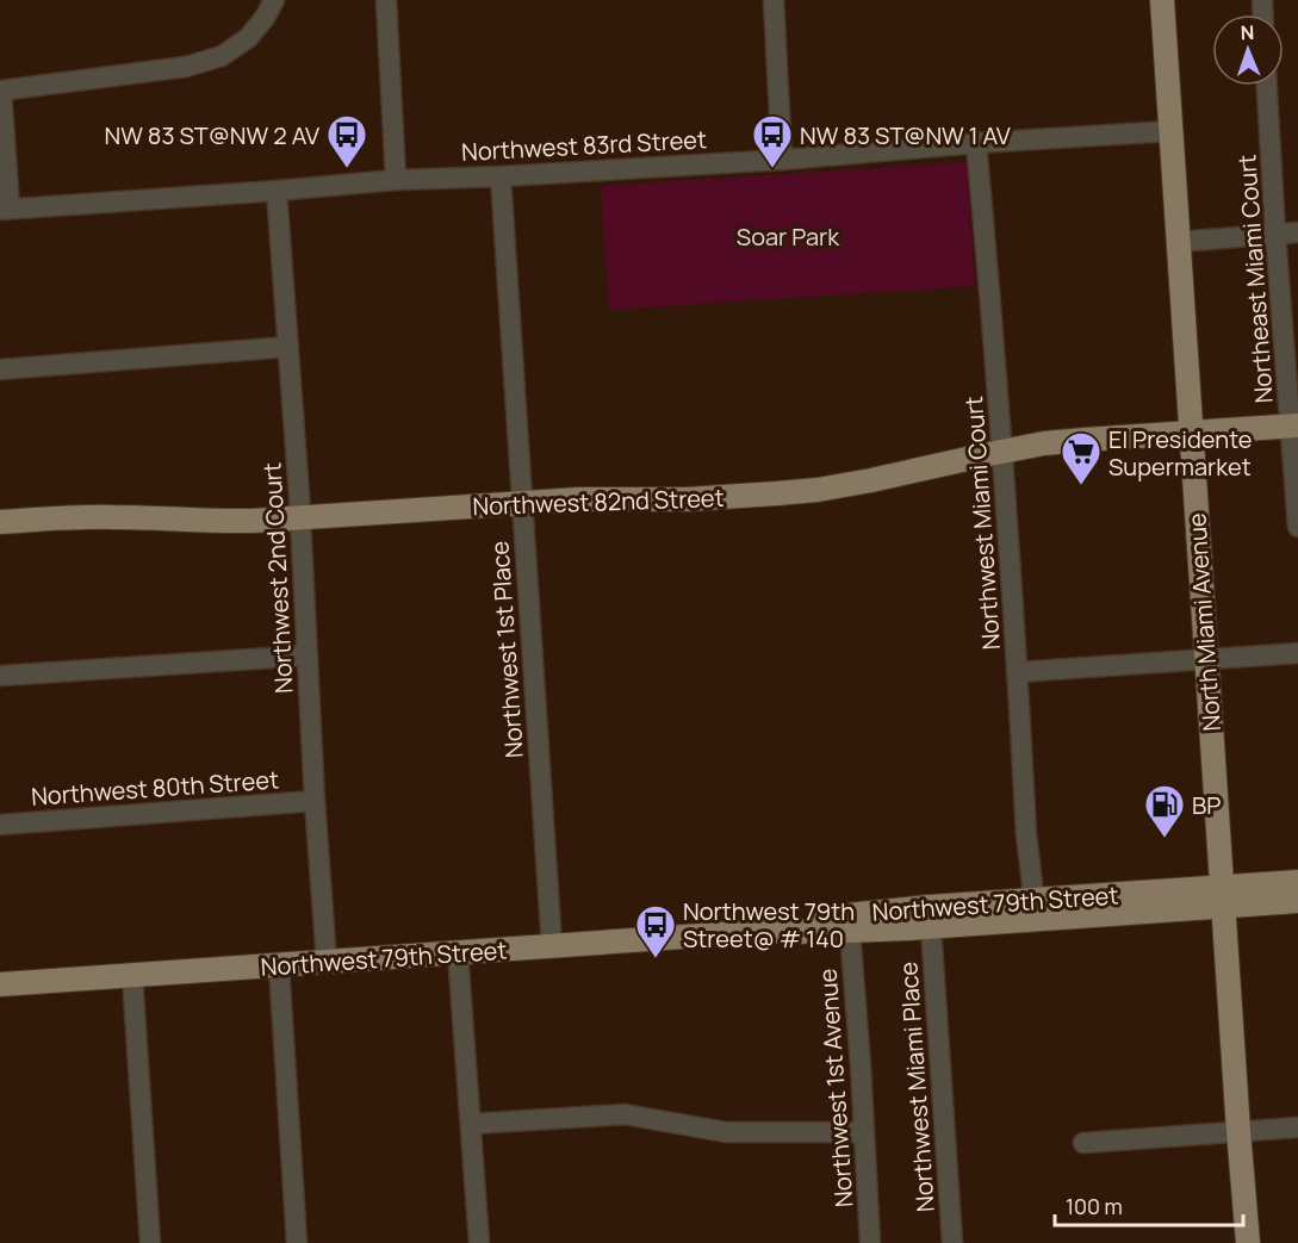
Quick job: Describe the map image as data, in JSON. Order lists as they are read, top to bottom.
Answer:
{
  "streets": {
    "main road": ["Northwest 82nd Street", "North Miami Avenue", "Northwest 79th Street"],
    "street": [
      "Northwest 83rd Street",
      "Northeast Miami Court",
      "Northwest Miami Court",
      "Northwest 2nd Court",
      "Northwest 1st Place",
      "Northwest 80th Street",
      "Northwest Miami Place",
      "Northwest 1st Avenue"
    ]
  },
  "crossings": [
    ["Northwest 83rd Street", "Northwest Miami Court"],
    ["Northwest 83rd Street", "Northwest 2nd Court"],
    ["Northwest 83rd Street", "North Miami Avenue"],
    ["Northwest 83rd Street", "Northwest 1st Place"],
    ["Northeast Miami Court", "Northwest 82nd Street"],
    ["Northwest 82nd Street", "Northwest Miami Court"],
    ["Northwest 82nd Street", "Northwest 2nd Court"],
    ["Northwest 82nd Street", "North Miami Avenue"],
    ["Northwest 82nd Street", "Northwest 1st Place"],
    ["Northwest Miami Court", "Northwest 79th Street"],
    ["Northwest 2nd Court", "Northwest 80th Street"],
    ["Northwest 2nd Court", "Northwest 79th Street"],
    ["North Miami Avenue", "Northwest 79th Street"],
    ["Northwest 1st Place", "Northwest 79th Street"],
    ["Northwest 79th Street", "Northwest Miami Place"],
    ["Northwest 79th Street", "Northwest 1st Avenue"]
  ],
  "parks": ["Soar Park"],
  "places": {
    "bus stop": ["NW 83 ST@NW 2 AV", "NW 83 ST@NW 1 AV", "Northwest 79th Street@ # 140"],
    "supermarket": ["El Presidente Supermarket"],
    "fuel station": ["BP"]
  },
  "scale_bar": "100 m",
  "north": "top"
}
